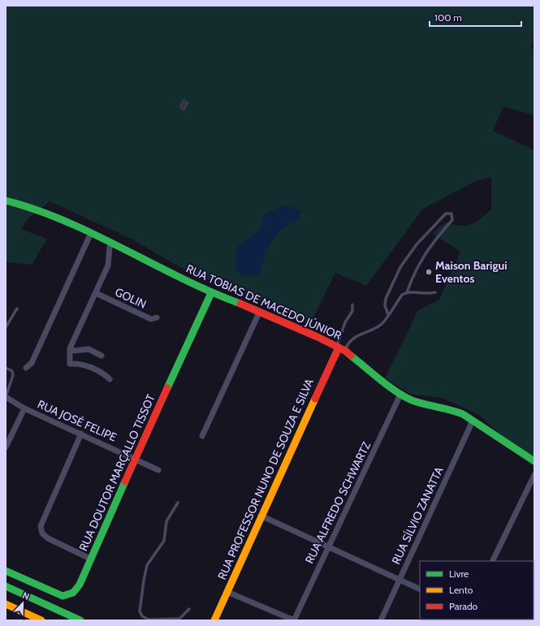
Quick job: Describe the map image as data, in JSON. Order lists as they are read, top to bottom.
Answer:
{
  "streets": {
    "main road": ["RUA TOBIAS DE MACEDO JÚNIOR", "RUA DOUTOR MARÇALLO TISSOT", "RUA PROFESSOR NUNO DE SOUZA E SILVA"],
    "street": [
      "GOLIN",
      "RUA JOSÉ FELIPE",
      "RUA ALFREDO SCHWARTZ",
      "RUA SÍLVIO ZANATTA"
    ]
  },
  "crossings": [
    ["RUA TOBIAS DE MACEDO JÚNIOR", "RUA DOUTOR MARÇALLO TISSOT"],
    ["RUA TOBIAS DE MACEDO JÚNIOR", "RUA PROFESSOR NUNO DE SOUZA E SILVA"],
    ["RUA TOBIAS DE MACEDO JÚNIOR", "RUA ALFREDO SCHWARTZ"],
    ["RUA TOBIAS DE MACEDO JÚNIOR", "RUA SÍLVIO ZANATTA"],
    ["RUA JOSÉ FELIPE", "RUA DOUTOR MARÇALLO TISSOT"]
  ],
  "places": ["Maison Barigui Eventos"],
  "legend": ["Livre", "Lento", "Parado"],
  "scale_bar": "100 m",
  "north": "top right"
}
